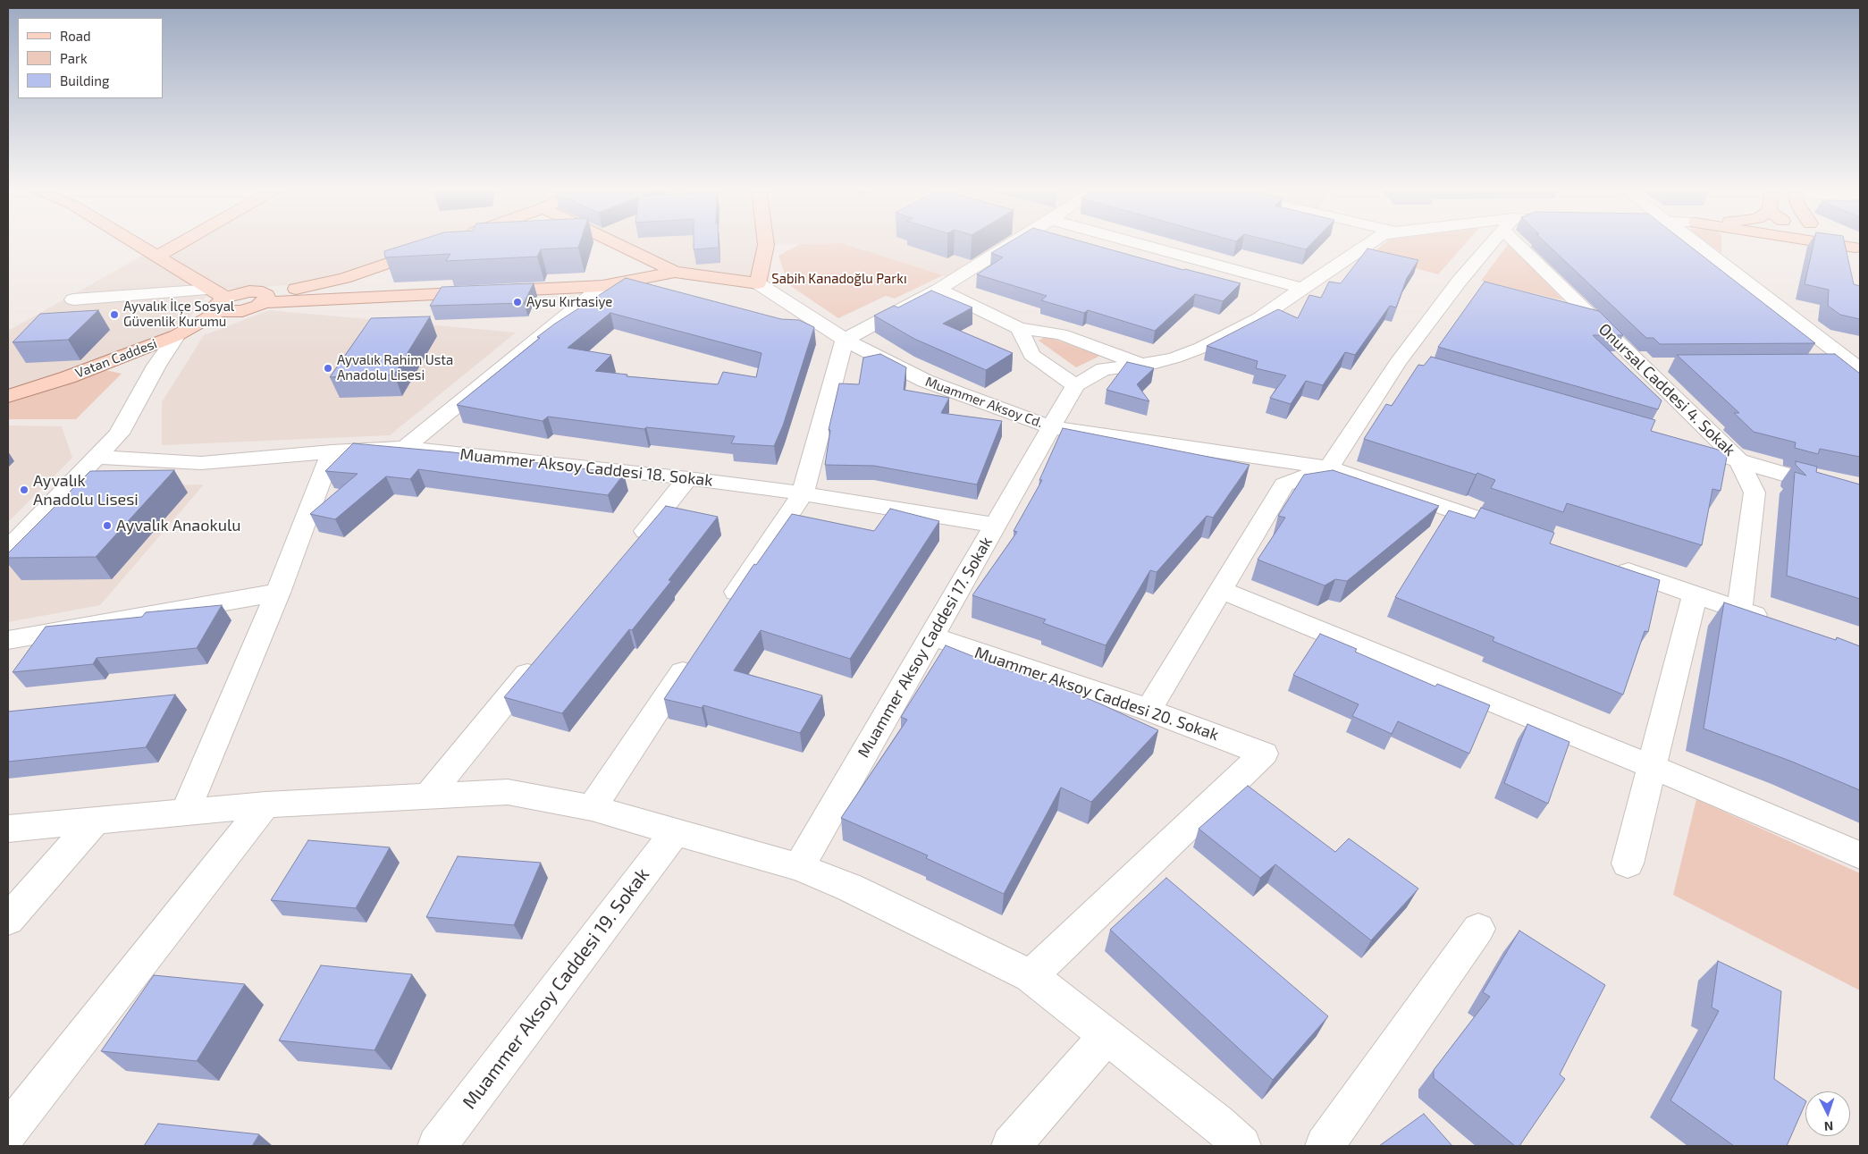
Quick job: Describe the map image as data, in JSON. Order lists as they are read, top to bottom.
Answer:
{
  "streets": {
    "main road": ["Vatan Caddesi"],
    "street": [
      "Onursal Caddesi 4. Sokak",
      "Muammer Aksoy Cd.",
      "Muammer Aksoy Caddesi 18. Sokak",
      "Muammer Aksoy Caddesi 17. Sokak",
      "Muammer Aksoy Caddesi 20. Sokak",
      "Muammer Aksoy Caddesi 19. Sokak"
    ]
  },
  "crossings": [
    ["Muammer Aksoy Cd.", "Muammer Aksoy Caddesi 17. Sokak"],
    ["Muammer Aksoy Caddesi 18. Sokak", "Muammer Aksoy Caddesi 17. Sokak"],
    ["Muammer Aksoy Caddesi 17. Sokak", "Muammer Aksoy Caddesi 20. Sokak"]
  ],
  "parks": ["Sabih Kanadoğlu Parkı"],
  "places": [
    "Aysu Kırtasiye",
    "Ayvalık İlçe Sosyal Güvenlik Kurumu",
    "Ayvalık Rahim Usta Anadolu Lisesi",
    "Ayvalık Anadolu Lisesi",
    "Ayvalık Anaokulu"
  ],
  "legend": ["Road", "Park", "Building"],
  "north": "bottom"
}
